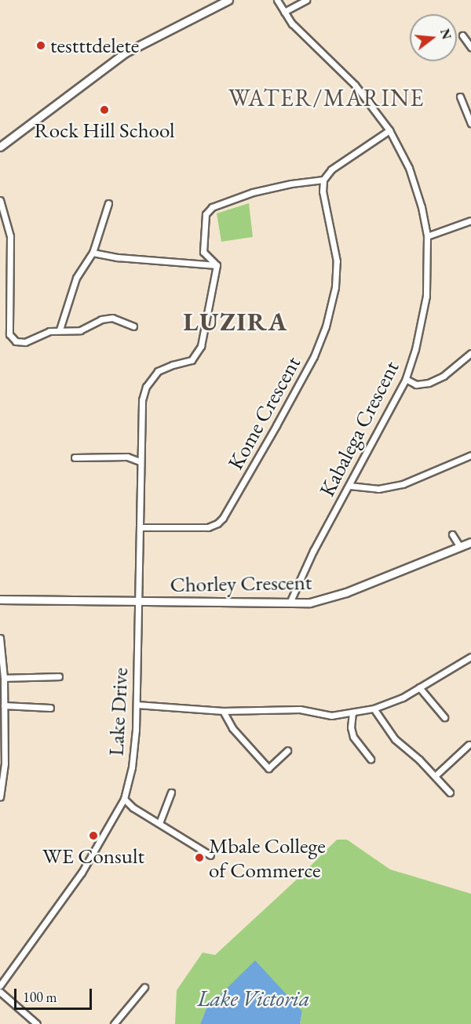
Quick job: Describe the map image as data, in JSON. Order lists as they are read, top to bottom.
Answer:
{
  "streets": {
    "main road": ["Chorley Crescent"],
    "street": ["Kome Crescent", "Kabalega Crescent", "Lake Drive"]
  },
  "crossings": [
    ["Kome Crescent", "Lake Drive"],
    ["Kabalega Crescent", "Chorley Crescent"],
    ["Chorley Crescent", "Lake Drive"]
  ],
  "districts": ["WATER/MARINE", "LUZIRA"],
  "water": ["Lake Victoria"],
  "places": [
    "testttdelete",
    "Rock Hill School",
    "WE Consult",
    "Mbale College of Commerce"
  ],
  "scale_bar": "100 m",
  "north": "right"
}
